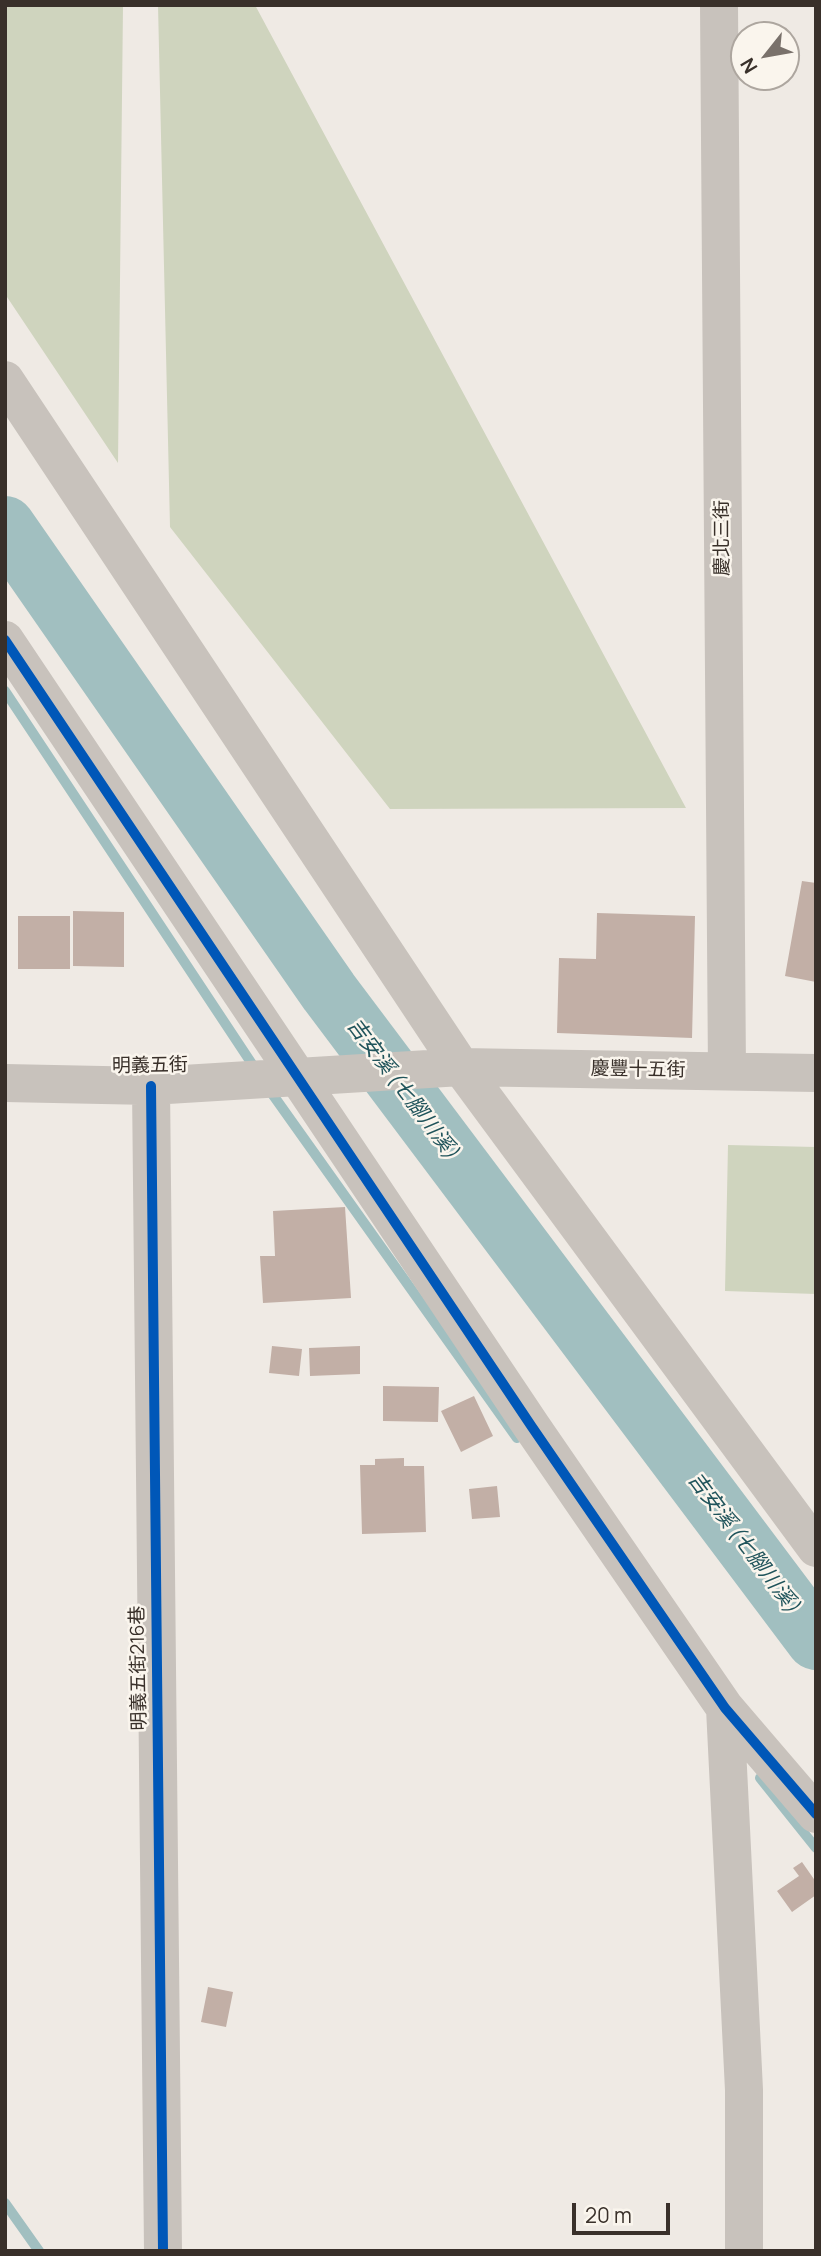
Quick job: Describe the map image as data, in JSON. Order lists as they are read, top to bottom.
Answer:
{
  "streets": {
    "street": [
      "慶北三街",
      "明義五街",
      "慶豐十五街",
      "明義五街216巷"
    ]
  },
  "crossings": [
    ["慶北三街", "慶豐十五街"],
    ["明義五街", "慶豐十五街"],
    ["明義五街", "明義五街216巷"]
  ],
  "water": ["吉安溪 (七腳川溪)"],
  "scale_bar": "20 m",
  "north": "bottom left"
}
